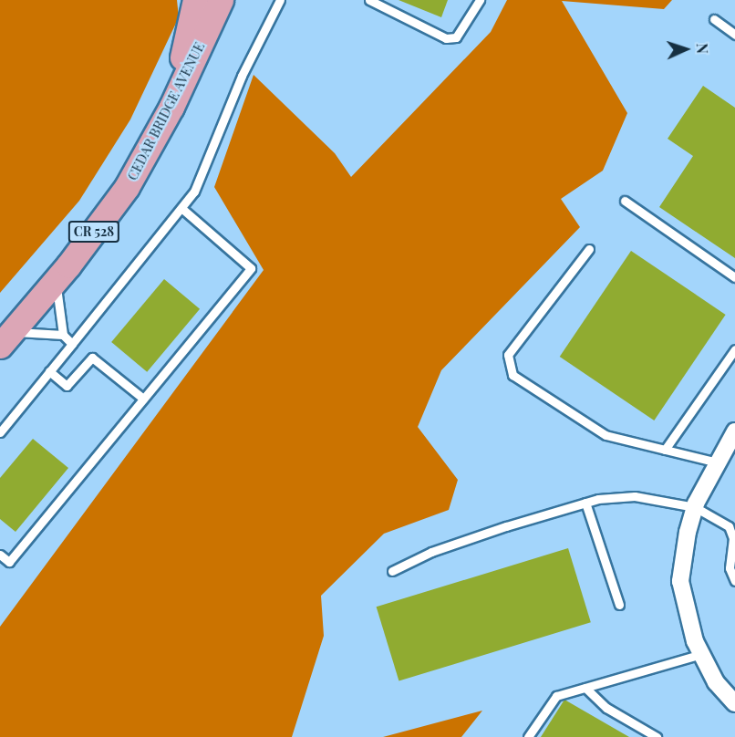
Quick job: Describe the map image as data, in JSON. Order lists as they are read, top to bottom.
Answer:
{
  "streets": {
    "main road": ["CEDAR BRIDGE AVENUE", "CR 528"]
  },
  "north": "right"
}
